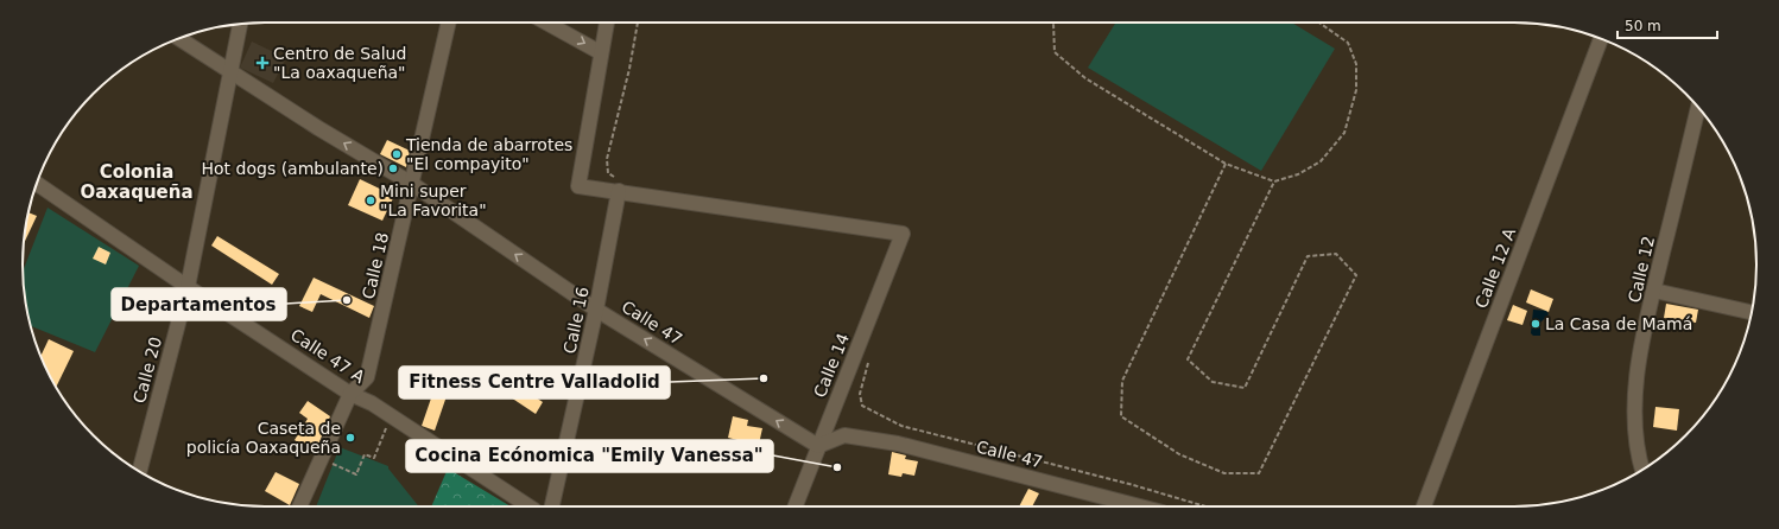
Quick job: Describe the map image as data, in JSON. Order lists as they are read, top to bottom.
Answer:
{
  "streets": {
    "street": [
      "Calle 18",
      "Calle 12 A",
      "Calle 12",
      "Calle 16",
      "Calle 47",
      "Calle 47 A",
      "Calle 14",
      "Calle 20"
    ]
  },
  "crossings": [
    ["Calle 18", "Calle 47"],
    ["Calle 18", "Calle 47 A"],
    ["Calle 16", "Calle 47"],
    ["Calle 16", "Calle 14"],
    ["Calle 47", "Calle 14"],
    ["Calle 47", "Calle 20"],
    ["Calle 47 A", "Calle 20"]
  ],
  "one_way": ["Calle 47"],
  "districts": ["Colonia Oaxaqueña"],
  "places": {
    "health": ["Centro de Salud \"La oaxaqueña\""],
    "other": [
      "Tienda de abarrotes \"El compayito\"",
      "Hot dogs (ambulante)",
      "Mini super \"La Favorita\"",
      "Departamentos",
      "La Casa de Mamá",
      "Fitness Centre Valladolid",
      "Caseta de policía Oaxaqueña",
      "Cocina Ecónomica \"Emily Vanessa\""
    ]
  },
  "scale_bar": "50 m"
}
